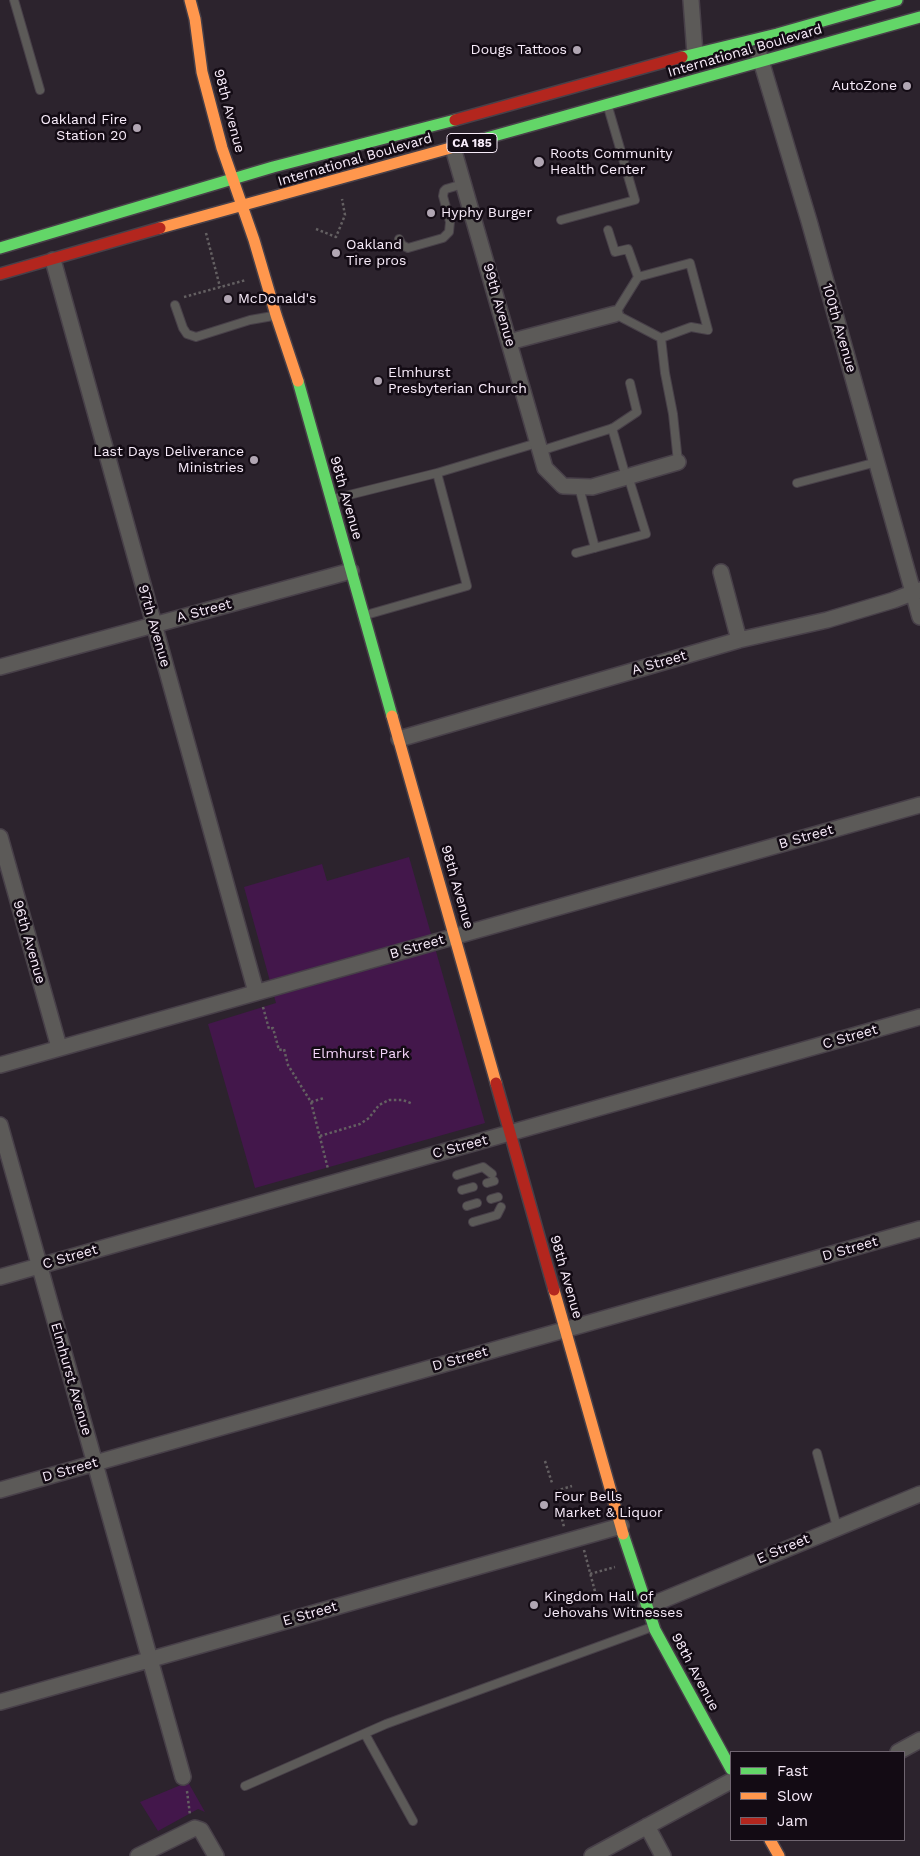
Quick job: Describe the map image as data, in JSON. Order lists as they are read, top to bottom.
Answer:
{
  "streets": {
    "main road": ["International Boulevard", "98th Avenue", "CA 185"],
    "street": [
      "99th Avenue",
      "100th Avenue",
      "A Street",
      "97th Avenue",
      "B Street",
      "96th Avenue",
      "C Street",
      "D Street",
      "Elmhurst Avenue",
      "E Street"
    ]
  },
  "crossings": [
    ["International Boulevard", "98th Avenue"],
    ["International Boulevard", "99th Avenue"],
    ["International Boulevard", "100th Avenue"],
    ["International Boulevard", "97th Avenue"],
    ["98th Avenue", "A Street"],
    ["98th Avenue", "B Street"],
    ["98th Avenue", "C Street"],
    ["98th Avenue", "D Street"],
    ["98th Avenue", "E Street"],
    ["100th Avenue", "A Street"],
    ["A Street", "97th Avenue"],
    ["97th Avenue", "B Street"],
    ["B Street", "96th Avenue"],
    ["C Street", "Elmhurst Avenue"],
    ["D Street", "Elmhurst Avenue"],
    ["Elmhurst Avenue", "E Street"]
  ],
  "parks": ["Elmhurst Park"],
  "places": [
    "Dougs Tattoos",
    "AutoZone",
    "Oakland Fire Station 20",
    "Roots Community Health Center",
    "Hyphy Burger",
    "Oakland Tire pros",
    "McDonald's",
    "Elmhurst Presbyterian Church",
    "Last Days Deliverance Ministries",
    "Four Bells Market & Liquor",
    "Kingdom Hall of Jehovahs Witnesses"
  ],
  "legend": ["Fast", "Slow", "Jam"]
}
